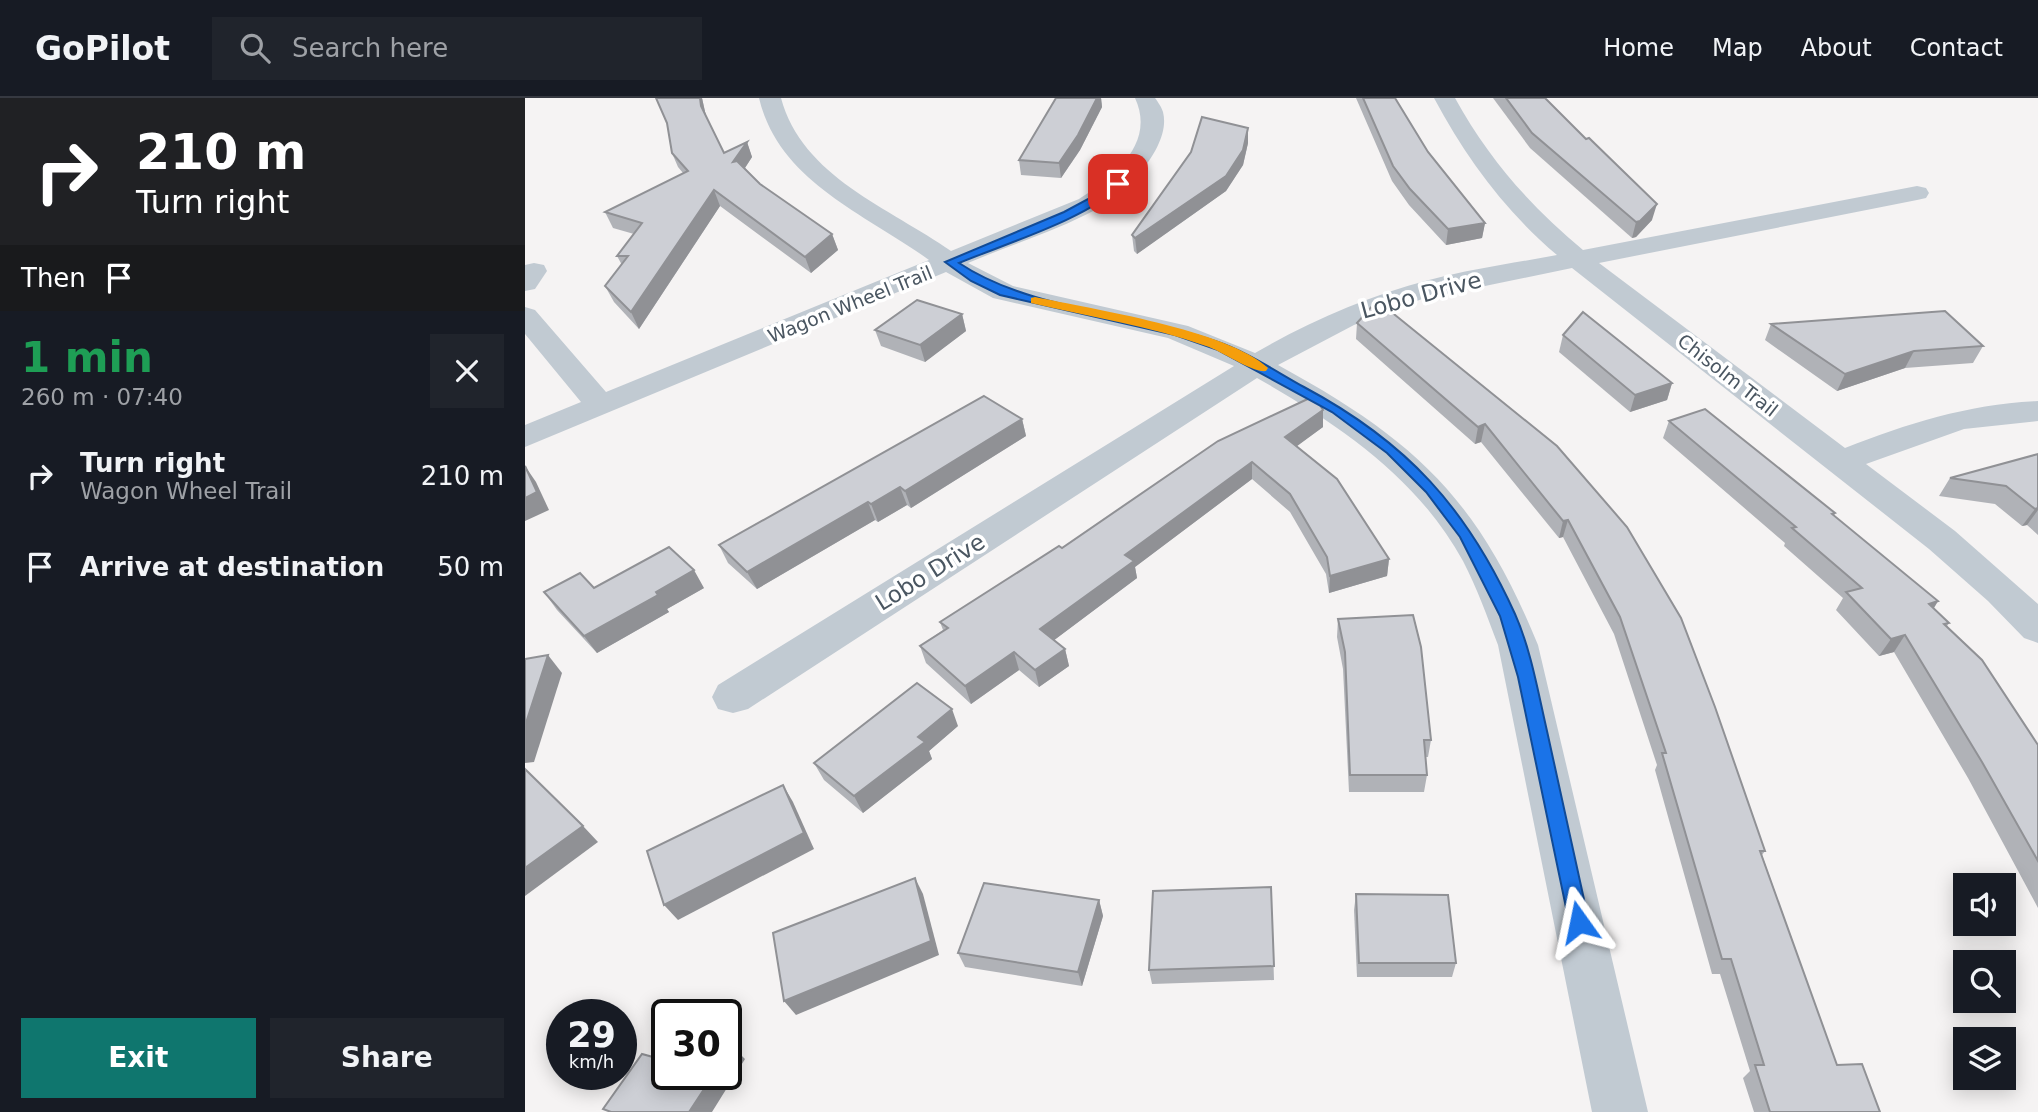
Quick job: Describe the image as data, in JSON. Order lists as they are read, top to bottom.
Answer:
{
  "streets": {
    "street": ["Lobo Drive", "Wagon Wheel Trail", "Chisolm Trail"]
  },
  "crossings": [
    ["Lobo Drive", "Chisolm Trail"]
  ],
  "page": {
    "header": "GoPilot",
    "search": "Search here",
    "nav": [
      "Home",
      "Map",
      "About",
      "Contact"
    ],
    "turn": ["210 m", "Turn right"],
    "then": "Then",
    "heading": ["1 min", "260 m · 07:40"],
    "list": [
      {
        "name": "Turn right",
        "note": "Wagon Wheel Trail",
        "value": "210 m"
      },
      {
        "name": "Arrive at destination",
        "value": "50 m"
      }
    ],
    "speed": "29 km/h",
    "limit": "30",
    "buttons": ["Exit", "Share"]
  }
}
